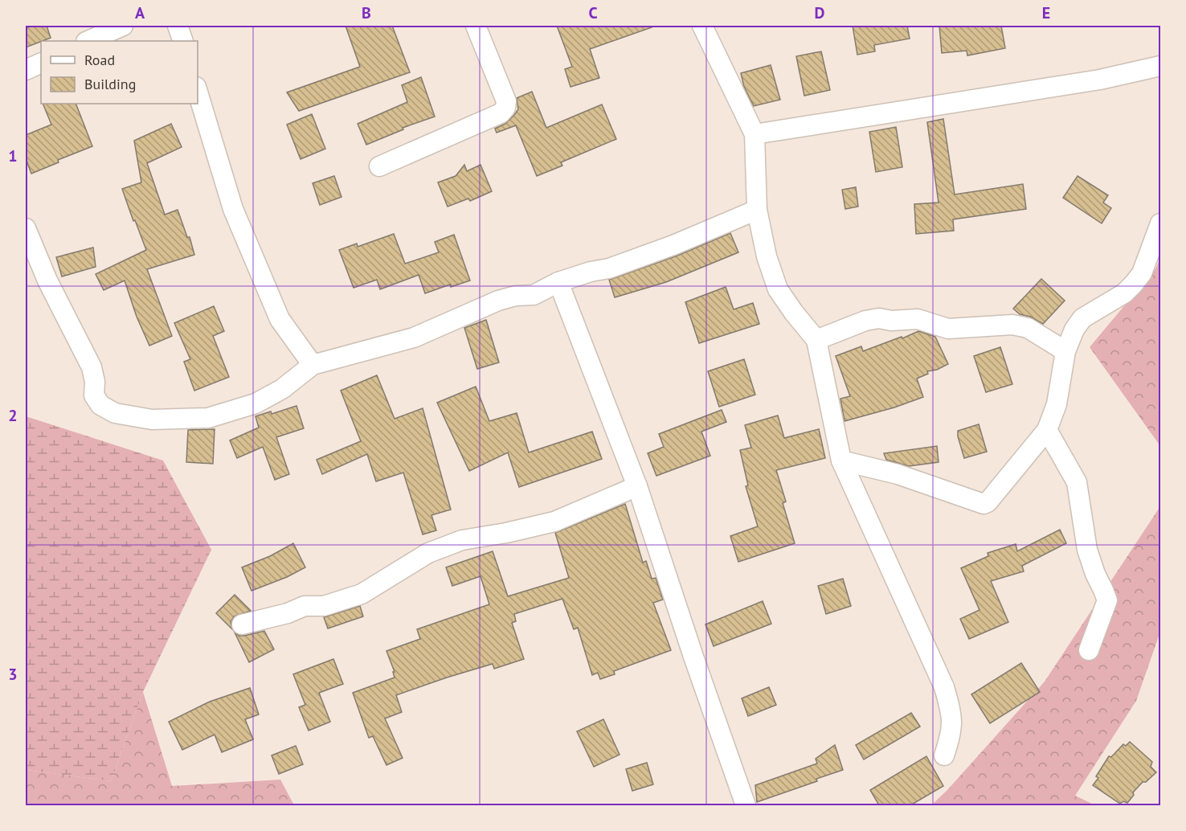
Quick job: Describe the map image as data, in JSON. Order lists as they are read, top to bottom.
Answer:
{
  "legend": ["Road", "Building"],
  "grid": {
    "columns": [
      "A",
      "B",
      "C",
      "D",
      "E"
    ],
    "rows": ["1", "2", "3"]
  }
}
